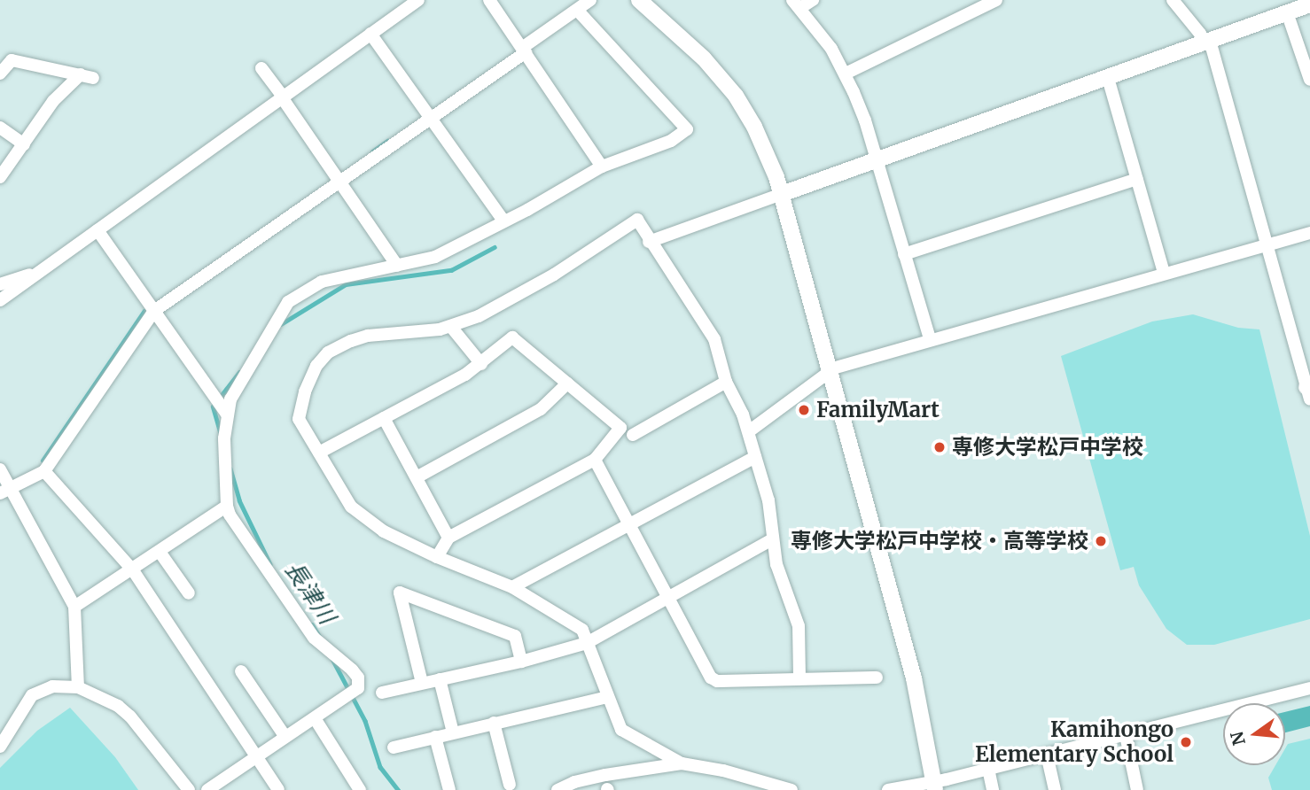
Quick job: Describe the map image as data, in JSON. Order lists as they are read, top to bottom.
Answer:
{
  "water": ["長津川"],
  "places": [
    "FamilyMart",
    "専修大学松戸中学校",
    "専修大学松戸中学校・高等学校",
    "Kamihongo Elementary School"
  ],
  "north": "left"
}
